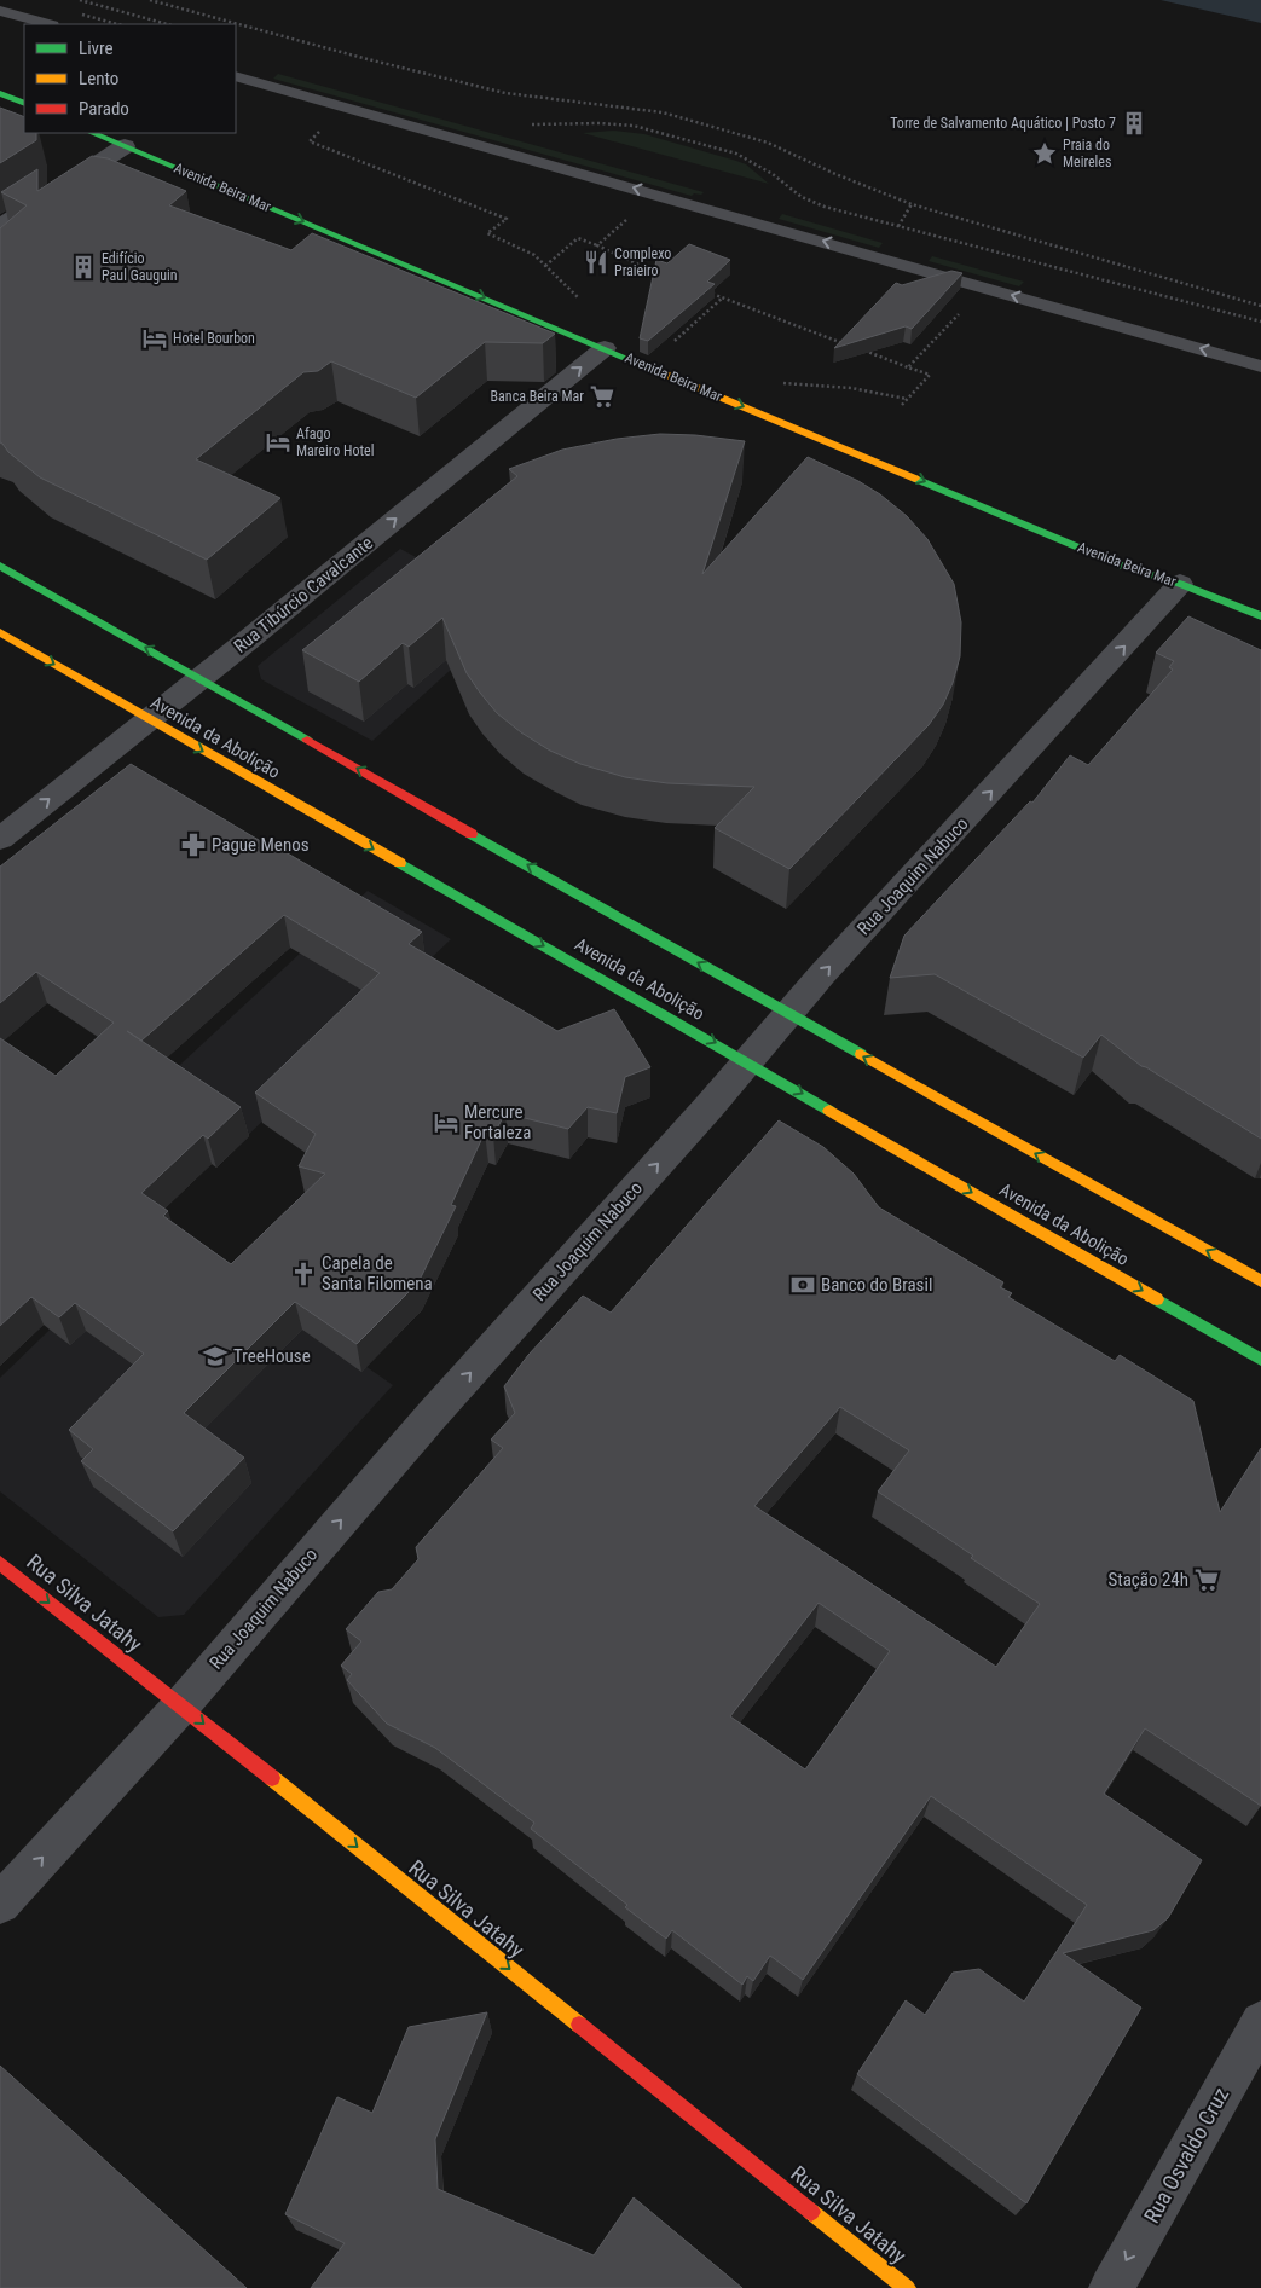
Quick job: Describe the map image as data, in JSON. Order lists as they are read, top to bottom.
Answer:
{
  "streets": {
    "main road": ["Avenida Beira Mar", "Avenida da Abolição", "Rua Silva Jatahy"],
    "street": ["Rua Tibúrcio Cavalcante", "Rua Joaquim Nabuco", "Rua Osvaldo Cruz"]
  },
  "crossings": [
    ["Avenida Beira Mar", "Rua Tibúrcio Cavalcante"],
    ["Avenida Beira Mar", "Rua Joaquim Nabuco"],
    ["Rua Tibúrcio Cavalcante", "Avenida da Abolição"],
    ["Avenida da Abolição", "Rua Joaquim Nabuco"],
    ["Rua Joaquim Nabuco", "Rua Silva Jatahy"]
  ],
  "one_way": [
    "Avenida Beira Mar",
    "Rua Tibúrcio Cavalcante",
    "Rua Joaquim Nabuco",
    "Rua Silva Jatahy",
    "Rua Osvaldo Cruz"
  ],
  "places": {
    "building": ["Torre de Salvamento Aquático | Posto 7", "Edifício Paul Gauguin"],
    "place": ["Praia do Meireles"],
    "restaurant": ["Complexo Praieiro"],
    "hotel": ["Hotel Bourbon", "Afago Mareiro Hotel", "Mercure Fortaleza"],
    "supermarket": ["Banca Beira Mar", "Stação 24h"],
    "pharmacy": ["Pague Menos"],
    "church": ["Capela de Santa Filomena"],
    "bank": ["Banco do Brasil"],
    "school or university": ["TreeHouse"]
  },
  "legend": ["Livre", "Lento", "Parado"]
}
